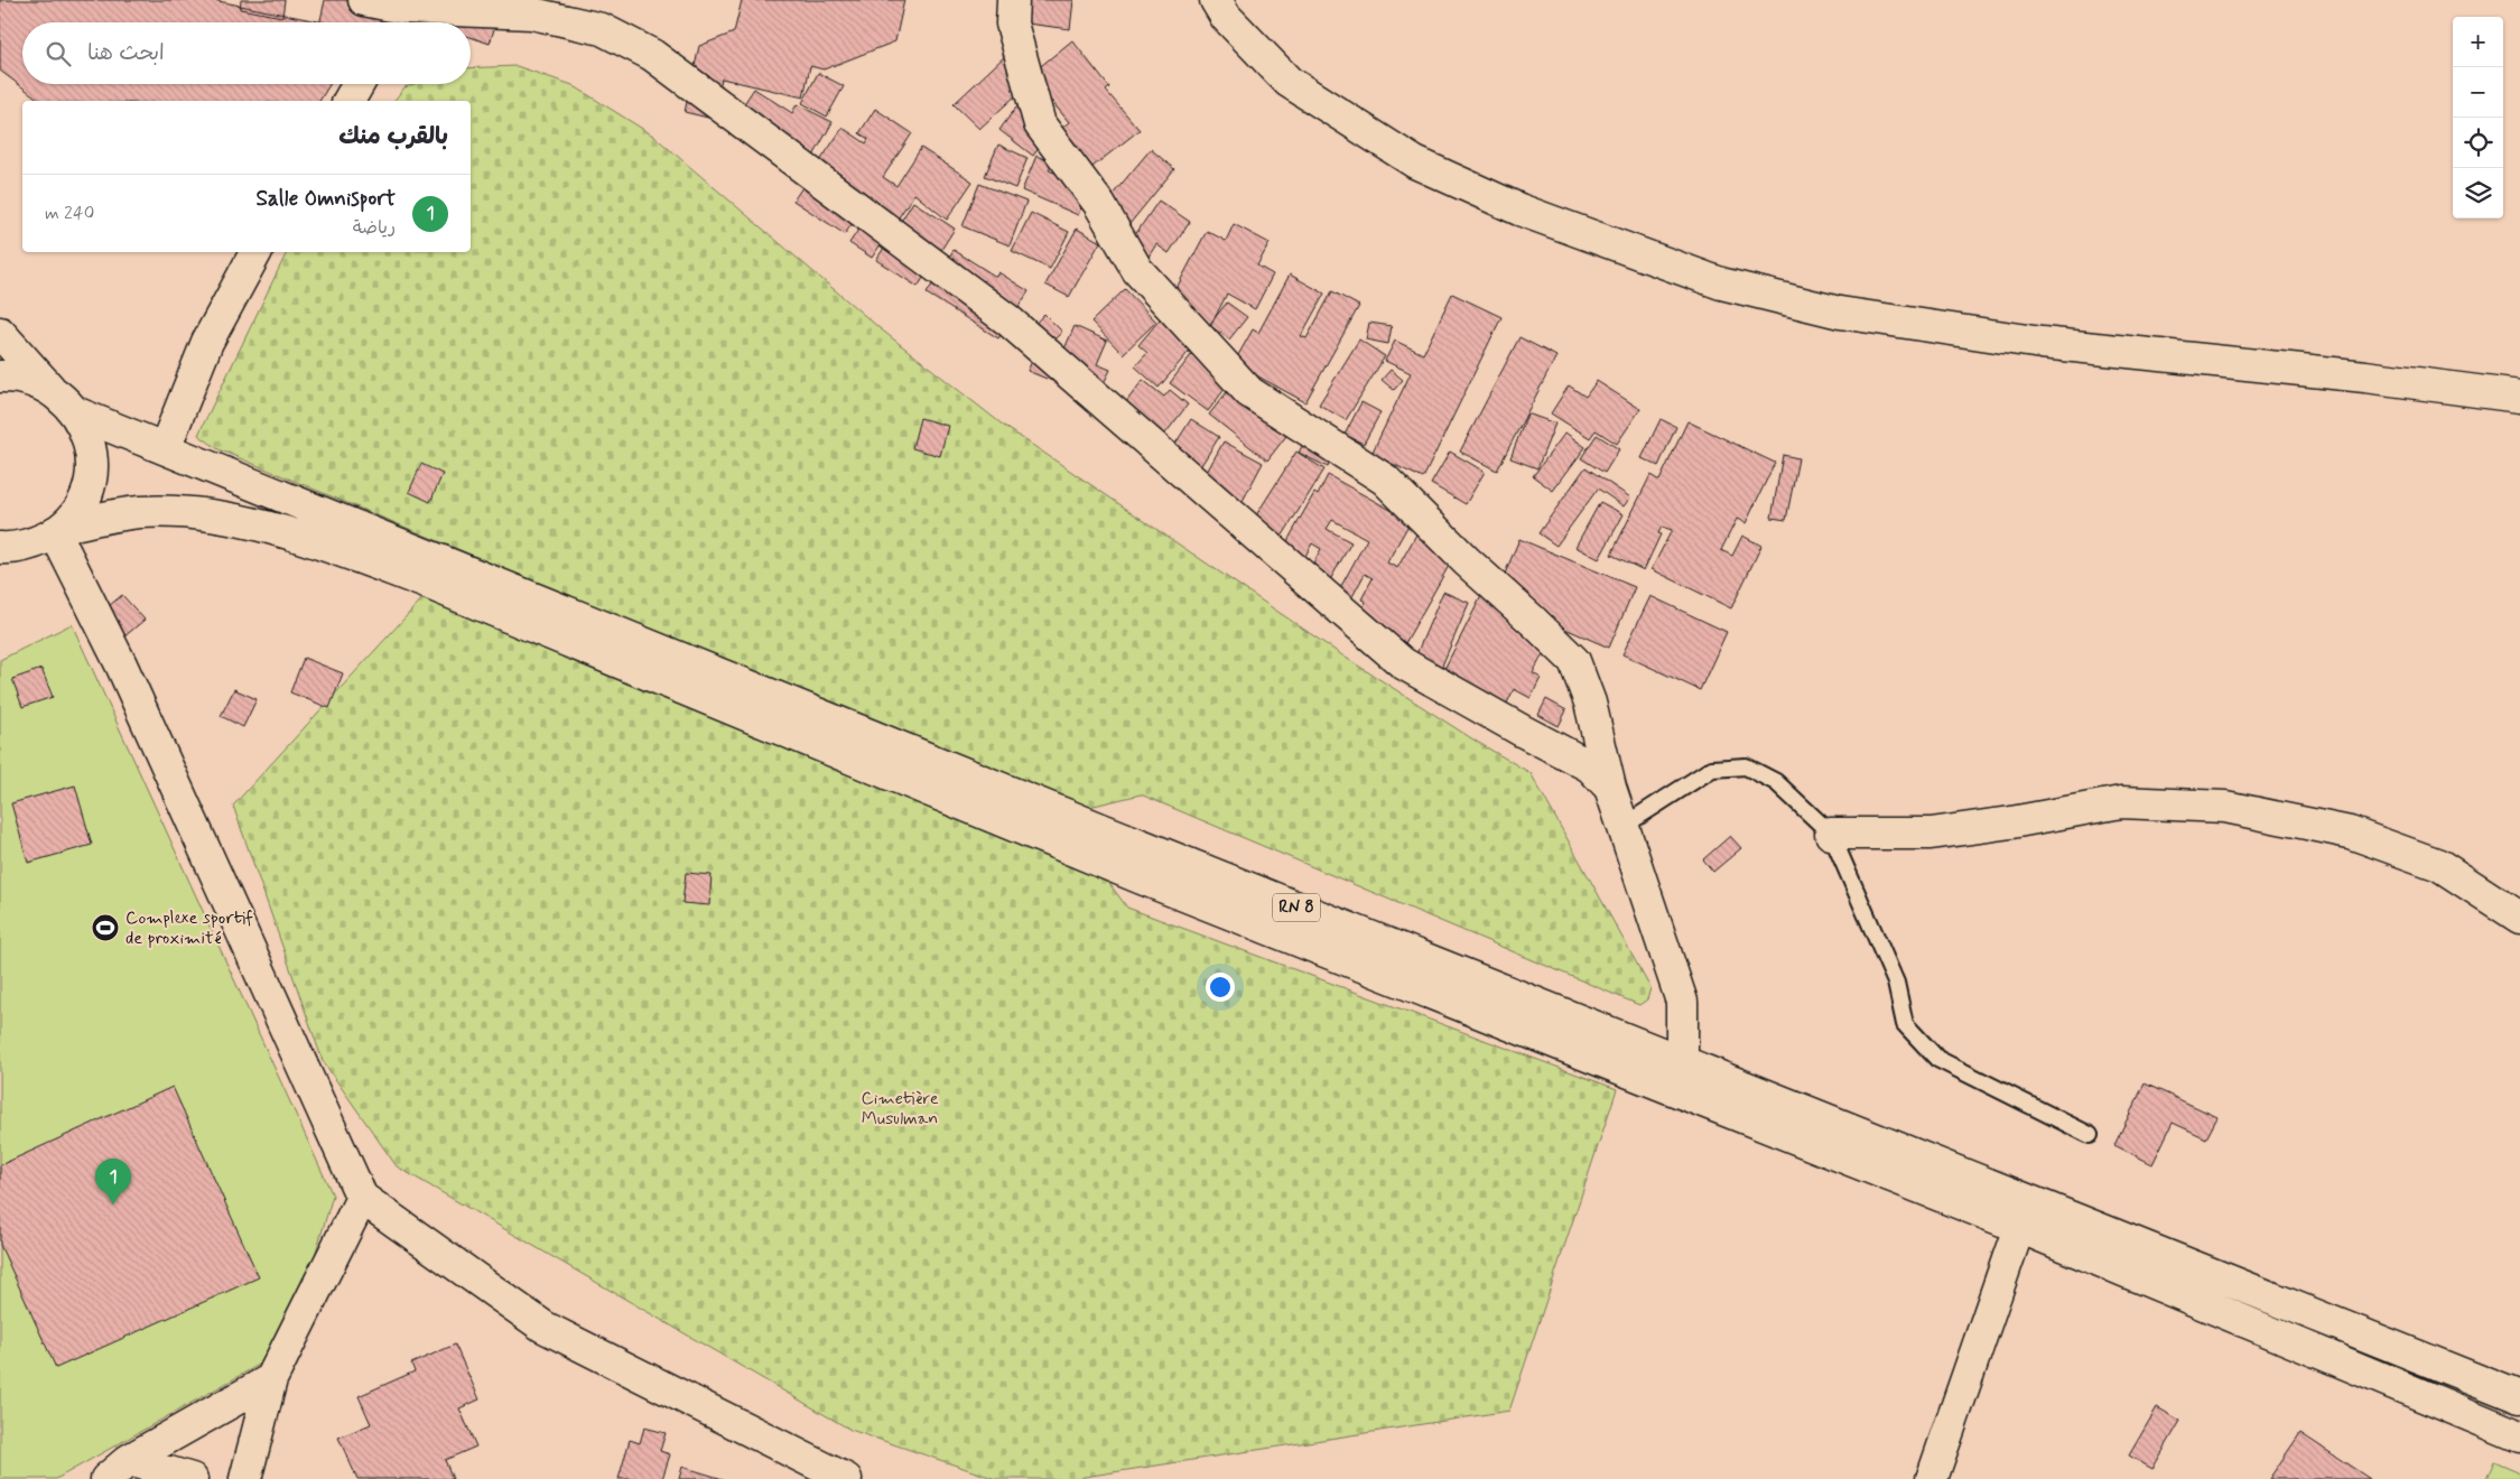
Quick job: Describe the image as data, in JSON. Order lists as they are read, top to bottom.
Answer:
{
  "streets": {
    "main road": ["RN 8"]
  },
  "parks": ["Cimetière Musulman"],
  "places": {
    "sports": ["Complexe sportif de proximité"]
  },
  "page": {
    "map_buttons": ["+", "−"],
    "search": "ابحث هنا",
    "heading": "بالقرب منك",
    "list": [
      {
        "mark": "1",
        "name": "Salle Omnisport",
        "note": "رياضة",
        "value": "240 m"
      }
    ],
    "pins": "1"
  }
}
